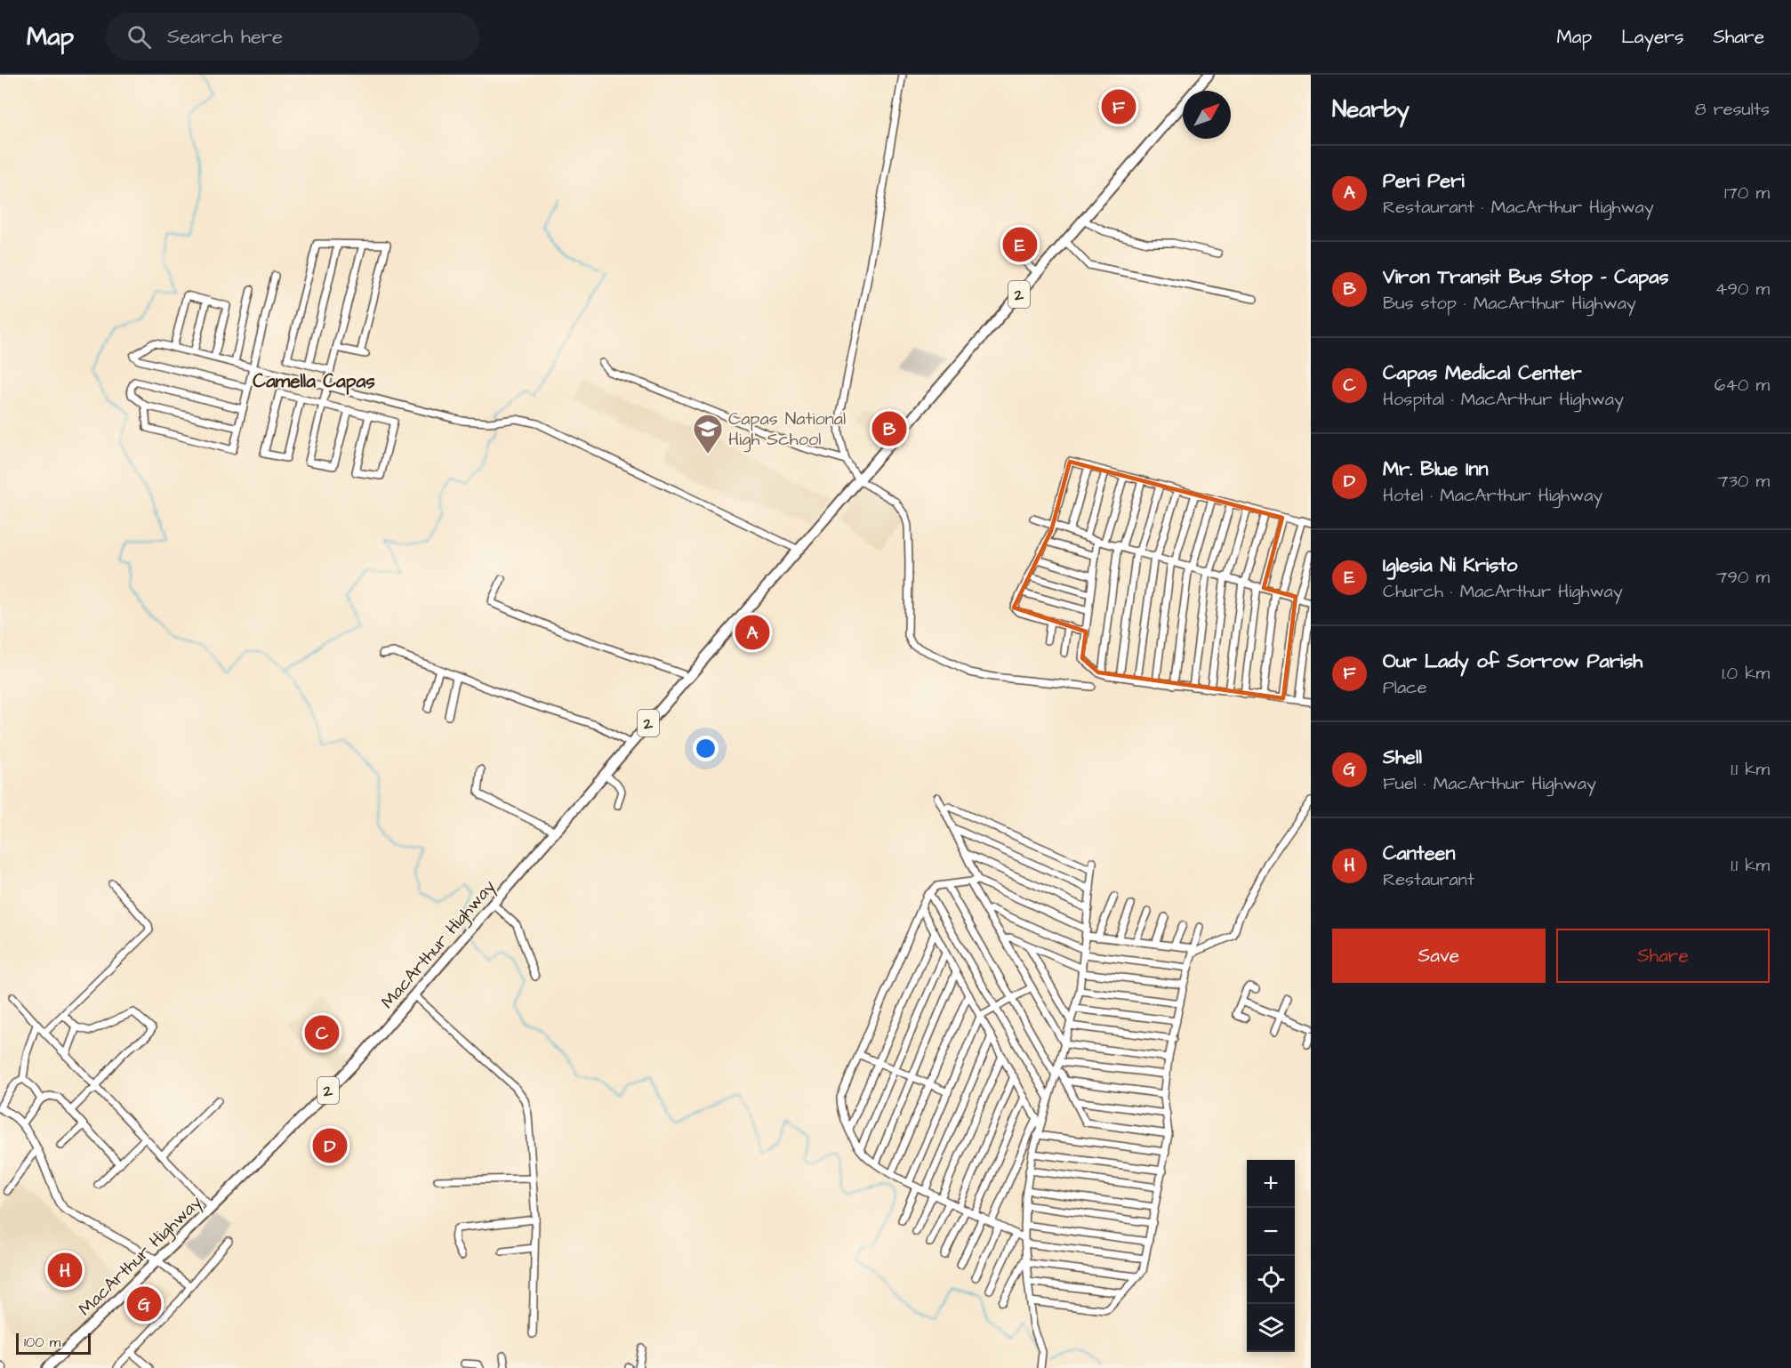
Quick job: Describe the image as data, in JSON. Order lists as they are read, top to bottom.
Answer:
{
  "streets": {
    "highway": ["2", "MacArthur Highway"]
  },
  "districts": ["Camella Capas"],
  "places": {
    "school or university": ["Capas National High School"]
  },
  "scale_bar": "100 m",
  "north": "top right",
  "page": {
    "header": "Map",
    "search": "Search here",
    "nav": ["Map", "Layers", "Share"],
    "heading": ["Nearby", "8 results"],
    "pins": [
      "F",
      "E",
      "B",
      "A",
      "C",
      "D",
      "H",
      "G"
    ],
    "list": [
      {
        "mark": "A",
        "name": "Peri Peri",
        "note": "Restaurant · MacArthur Highway",
        "value": "170 m"
      },
      {
        "mark": "B",
        "name": "Viron Transit Bus Stop - Capas",
        "note": "Bus stop · MacArthur Highway",
        "value": "490 m"
      },
      {
        "mark": "C",
        "name": "Capas Medical Center",
        "note": "Hospital · MacArthur Highway",
        "value": "640 m"
      },
      {
        "mark": "D",
        "name": "Mr. Blue Inn",
        "note": "Hotel · MacArthur Highway",
        "value": "730 m"
      },
      {
        "mark": "E",
        "name": "Iglesia Ni Kristo",
        "note": "Church · MacArthur Highway",
        "value": "790 m"
      },
      {
        "mark": "F",
        "name": "Our Lady of Sorrow Parish",
        "note": "Place",
        "value": "1.0 km"
      },
      {
        "mark": "G",
        "name": "Shell",
        "note": "Fuel · MacArthur Highway",
        "value": "1.1 km"
      },
      {
        "mark": "H",
        "name": "Canteen",
        "note": "Restaurant",
        "value": "1.1 km"
      }
    ],
    "buttons": ["Save", "Share"],
    "map_buttons": ["+", "−"],
    "scale": "100 m"
  }
}
